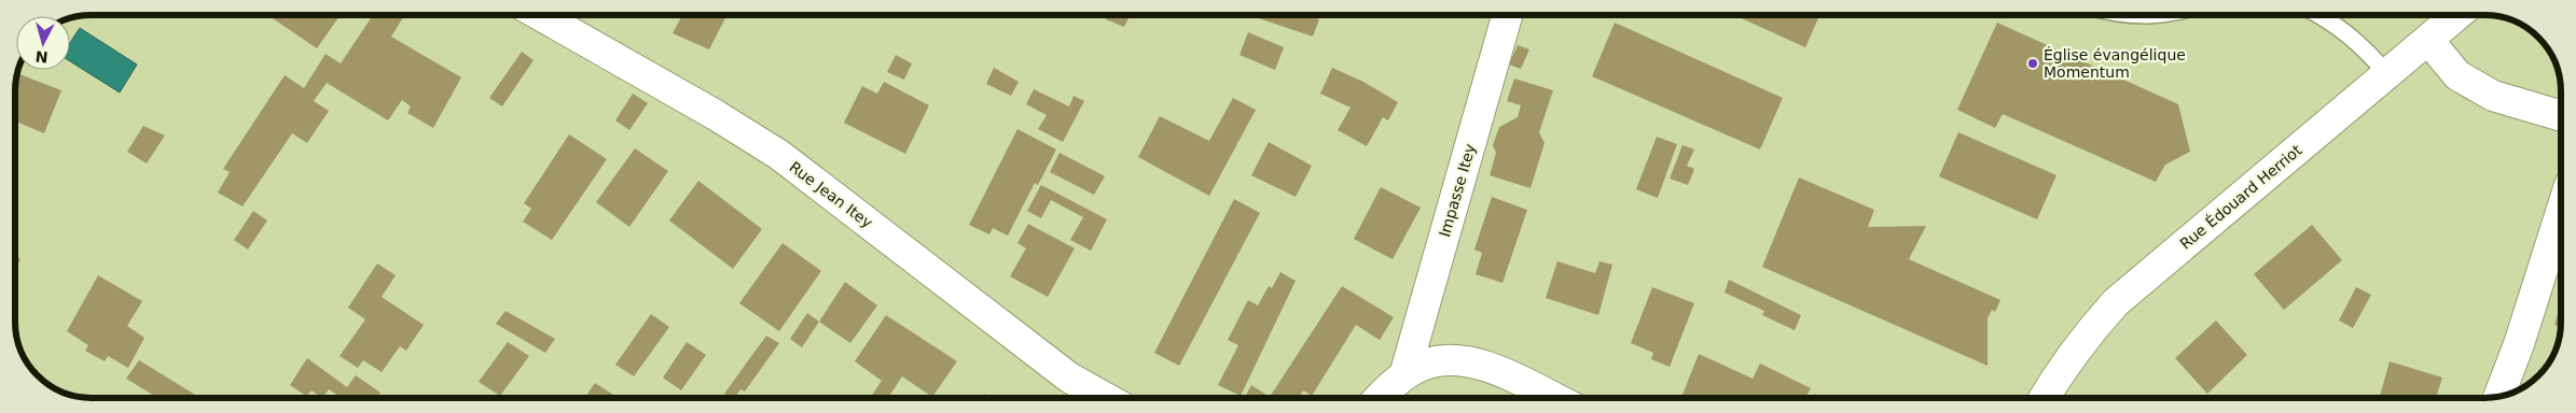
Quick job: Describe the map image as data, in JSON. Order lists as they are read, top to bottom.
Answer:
{
  "streets": {
    "street": ["Impasse Itey", "Rue Jean Itey", "Rue Édouard Herriot"]
  },
  "places": ["Église évangélique Momentum"],
  "north": "bottom"
}
